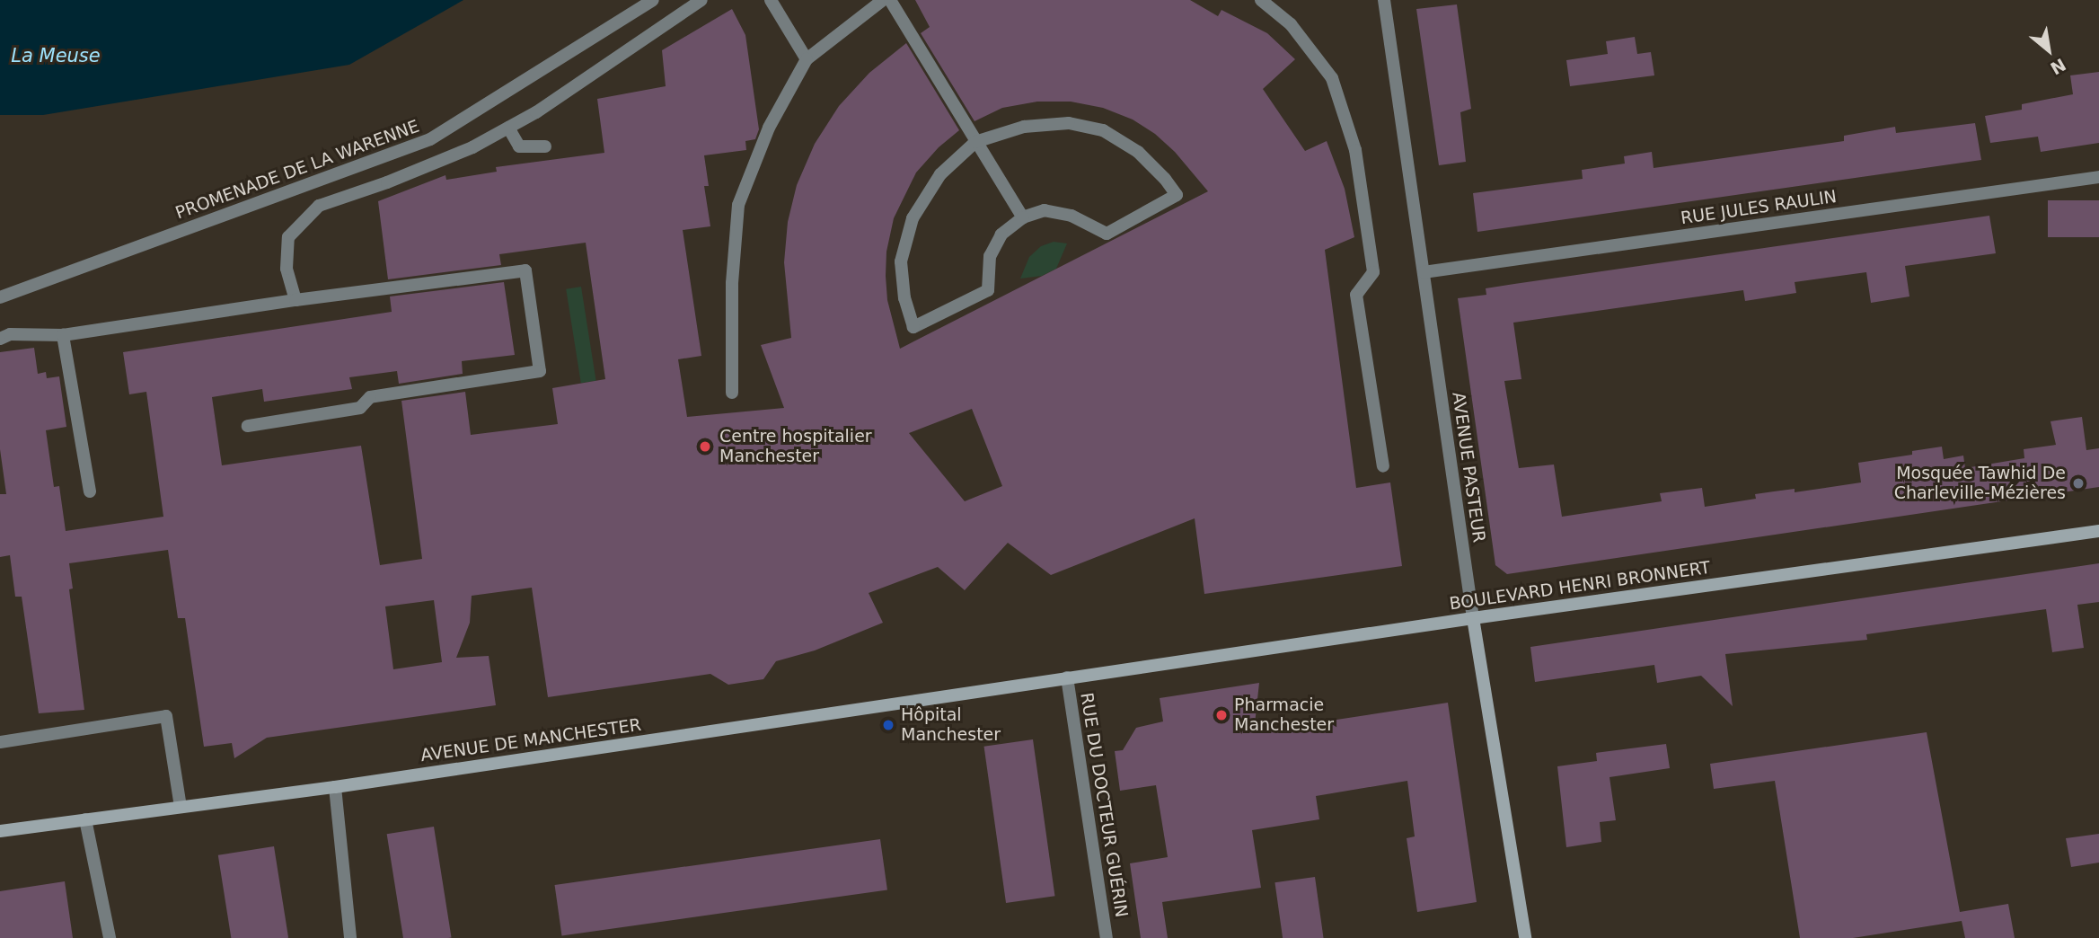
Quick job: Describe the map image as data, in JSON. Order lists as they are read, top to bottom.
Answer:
{
  "streets": {
    "main road": ["AVENUE PASTEUR", "BOULEVARD HENRI BRONNERT", "AVENUE DE MANCHESTER"],
    "street": ["PROMENADE DE LA WARENNE", "RUE JULES RAULIN", "RUE DU DOCTEUR GUÉRIN"]
  },
  "crossings": [
    ["RUE JULES RAULIN", "AVENUE PASTEUR"],
    ["AVENUE PASTEUR", "BOULEVARD HENRI BRONNERT"],
    ["BOULEVARD HENRI BRONNERT", "AVENUE DE MANCHESTER"],
    ["BOULEVARD HENRI BRONNERT", "RUE DU DOCTEUR GUÉRIN"],
    ["AVENUE DE MANCHESTER", "RUE DU DOCTEUR GUÉRIN"]
  ],
  "water": ["La Meuse"],
  "places": [
    "Centre hospitalier Manchester",
    "Mosquée Tawhid De Charleville-Mézières",
    "Pharmacie Manchester",
    "Hôpital Manchester"
  ],
  "north": "bottom right"
}
